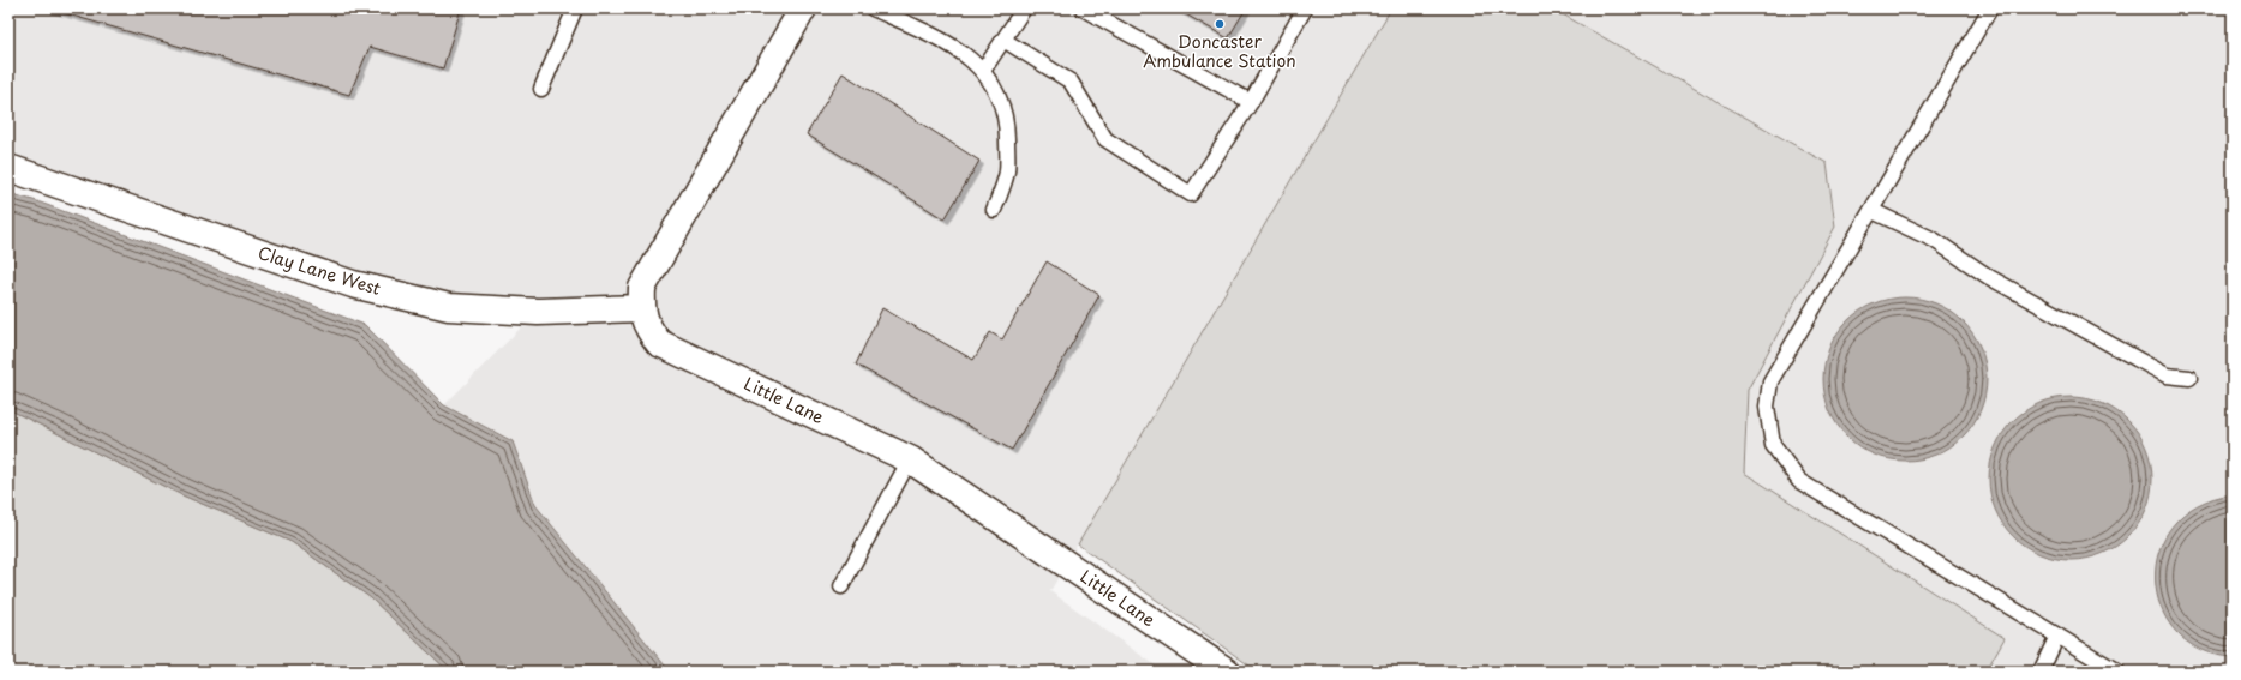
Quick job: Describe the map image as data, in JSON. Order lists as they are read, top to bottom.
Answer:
{
  "streets": {
    "street": ["Clay Lane West", "Little Lane"]
  },
  "crossings": [
    ["Clay Lane West", "Little Lane"]
  ],
  "places": ["Doncaster Ambulance Station"]
}
